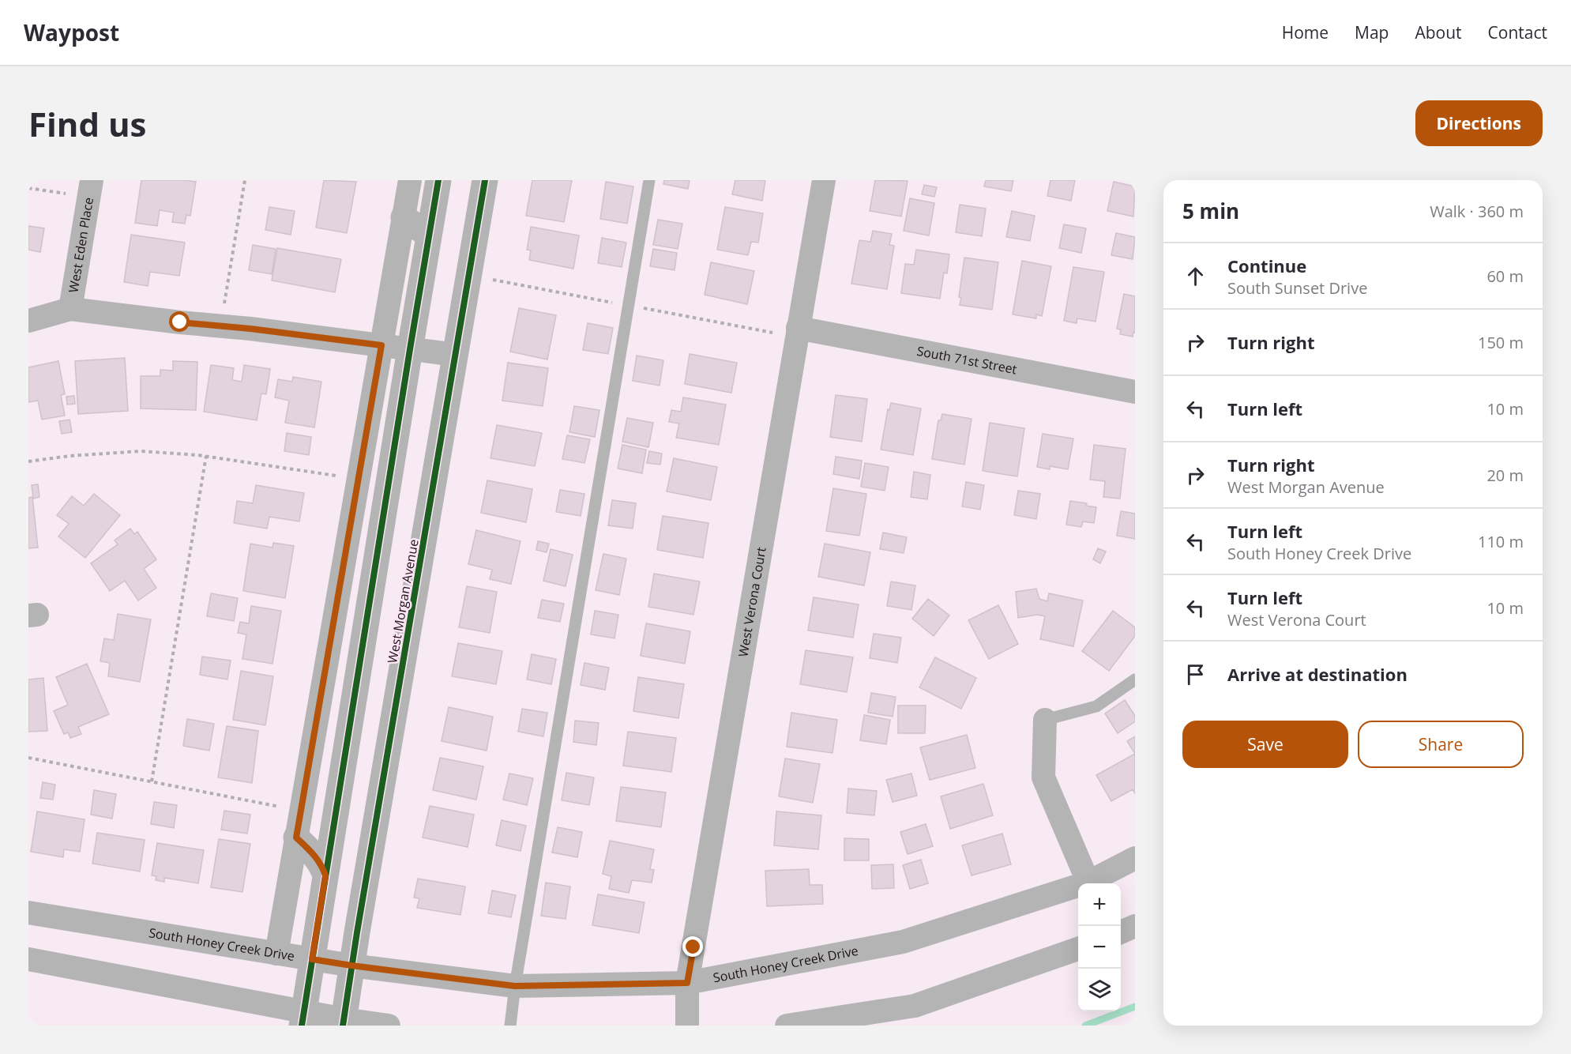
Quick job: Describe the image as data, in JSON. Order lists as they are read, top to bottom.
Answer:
{
  "streets": {
    "street": [
      "West Eden Place",
      "South 71st Street",
      "West Morgan Avenue",
      "West Verona Court",
      "South Honey Creek Drive"
    ]
  },
  "crossings": [
    ["South 71st Street", "West Verona Court"],
    ["West Morgan Avenue", "South Honey Creek Drive"],
    ["West Verona Court", "South Honey Creek Drive"]
  ],
  "page": {
    "header": "Waypost",
    "nav": [
      "Home",
      "Map",
      "About",
      "Contact"
    ],
    "buttons": [
      "Directions",
      ["Save", "Share"]
    ],
    "title": "Find us",
    "heading": ["5 min", "Walk · 360 m"],
    "list": [
      ["Continue", "South Sunset Drive", "60 m"],
      ["Turn right", "150 m"],
      ["Turn left", "10 m"],
      ["Turn right", "West Morgan Avenue", "20 m"],
      ["Turn left", "South Honey Creek Drive", "110 m"],
      ["Turn left", "West Verona Court", "10 m"],
      "Arrive at destination"
    ],
    "map_buttons": ["+", "−"]
  }
}
